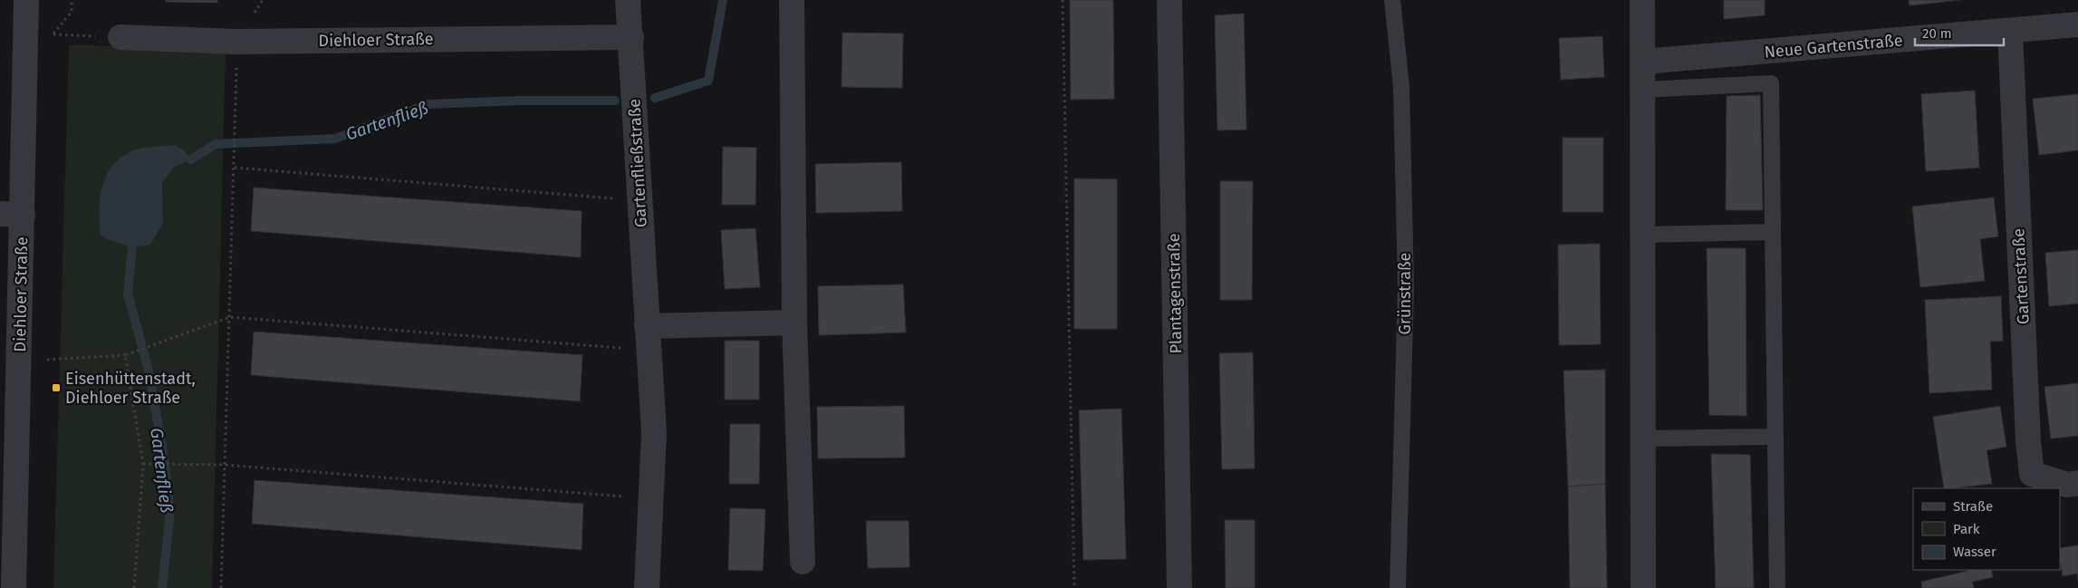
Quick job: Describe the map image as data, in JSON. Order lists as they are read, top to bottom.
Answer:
{
  "streets": {
    "street": [
      "Diehloer Straße",
      "Neue Gartenstraße",
      "Gartenfließstraße",
      "Gartenstraße",
      "Plantagenstraße"
    ],
    "lane": ["Grünstraße"]
  },
  "crossings": [
    ["Diehloer Straße", "Gartenfließstraße"],
    ["Neue Gartenstraße", "Gartenstraße"]
  ],
  "water": ["Gartenfließ"],
  "places": {
    "transit": ["Eisenhüttenstadt, Diehloer Straße"]
  },
  "legend": ["Straße", "Park", "Wasser"],
  "scale_bar": "20 m"
}
